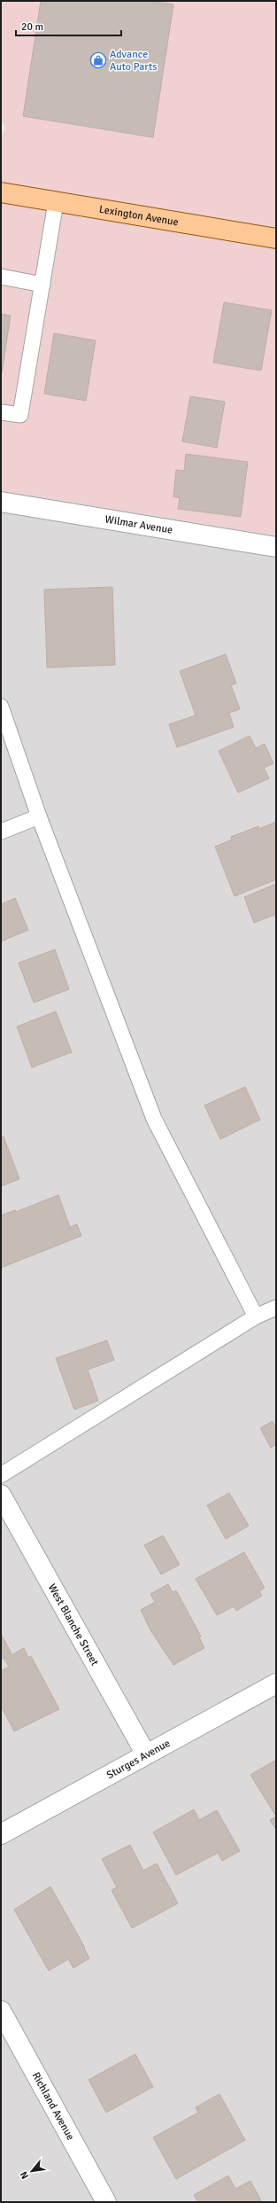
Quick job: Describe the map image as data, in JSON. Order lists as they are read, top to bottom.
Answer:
{
  "streets": {
    "main road": ["Lexington Avenue"],
    "street": [
      "Wilmar Avenue",
      "West Blanche Street",
      "Sturges Avenue",
      "Richland Avenue"
    ]
  },
  "crossings": [
    ["West Blanche Street", "Sturges Avenue"]
  ],
  "places": {
    "shop": ["Advance Auto Parts"]
  },
  "scale_bar": "20 m",
  "north": "bottom left"
}
